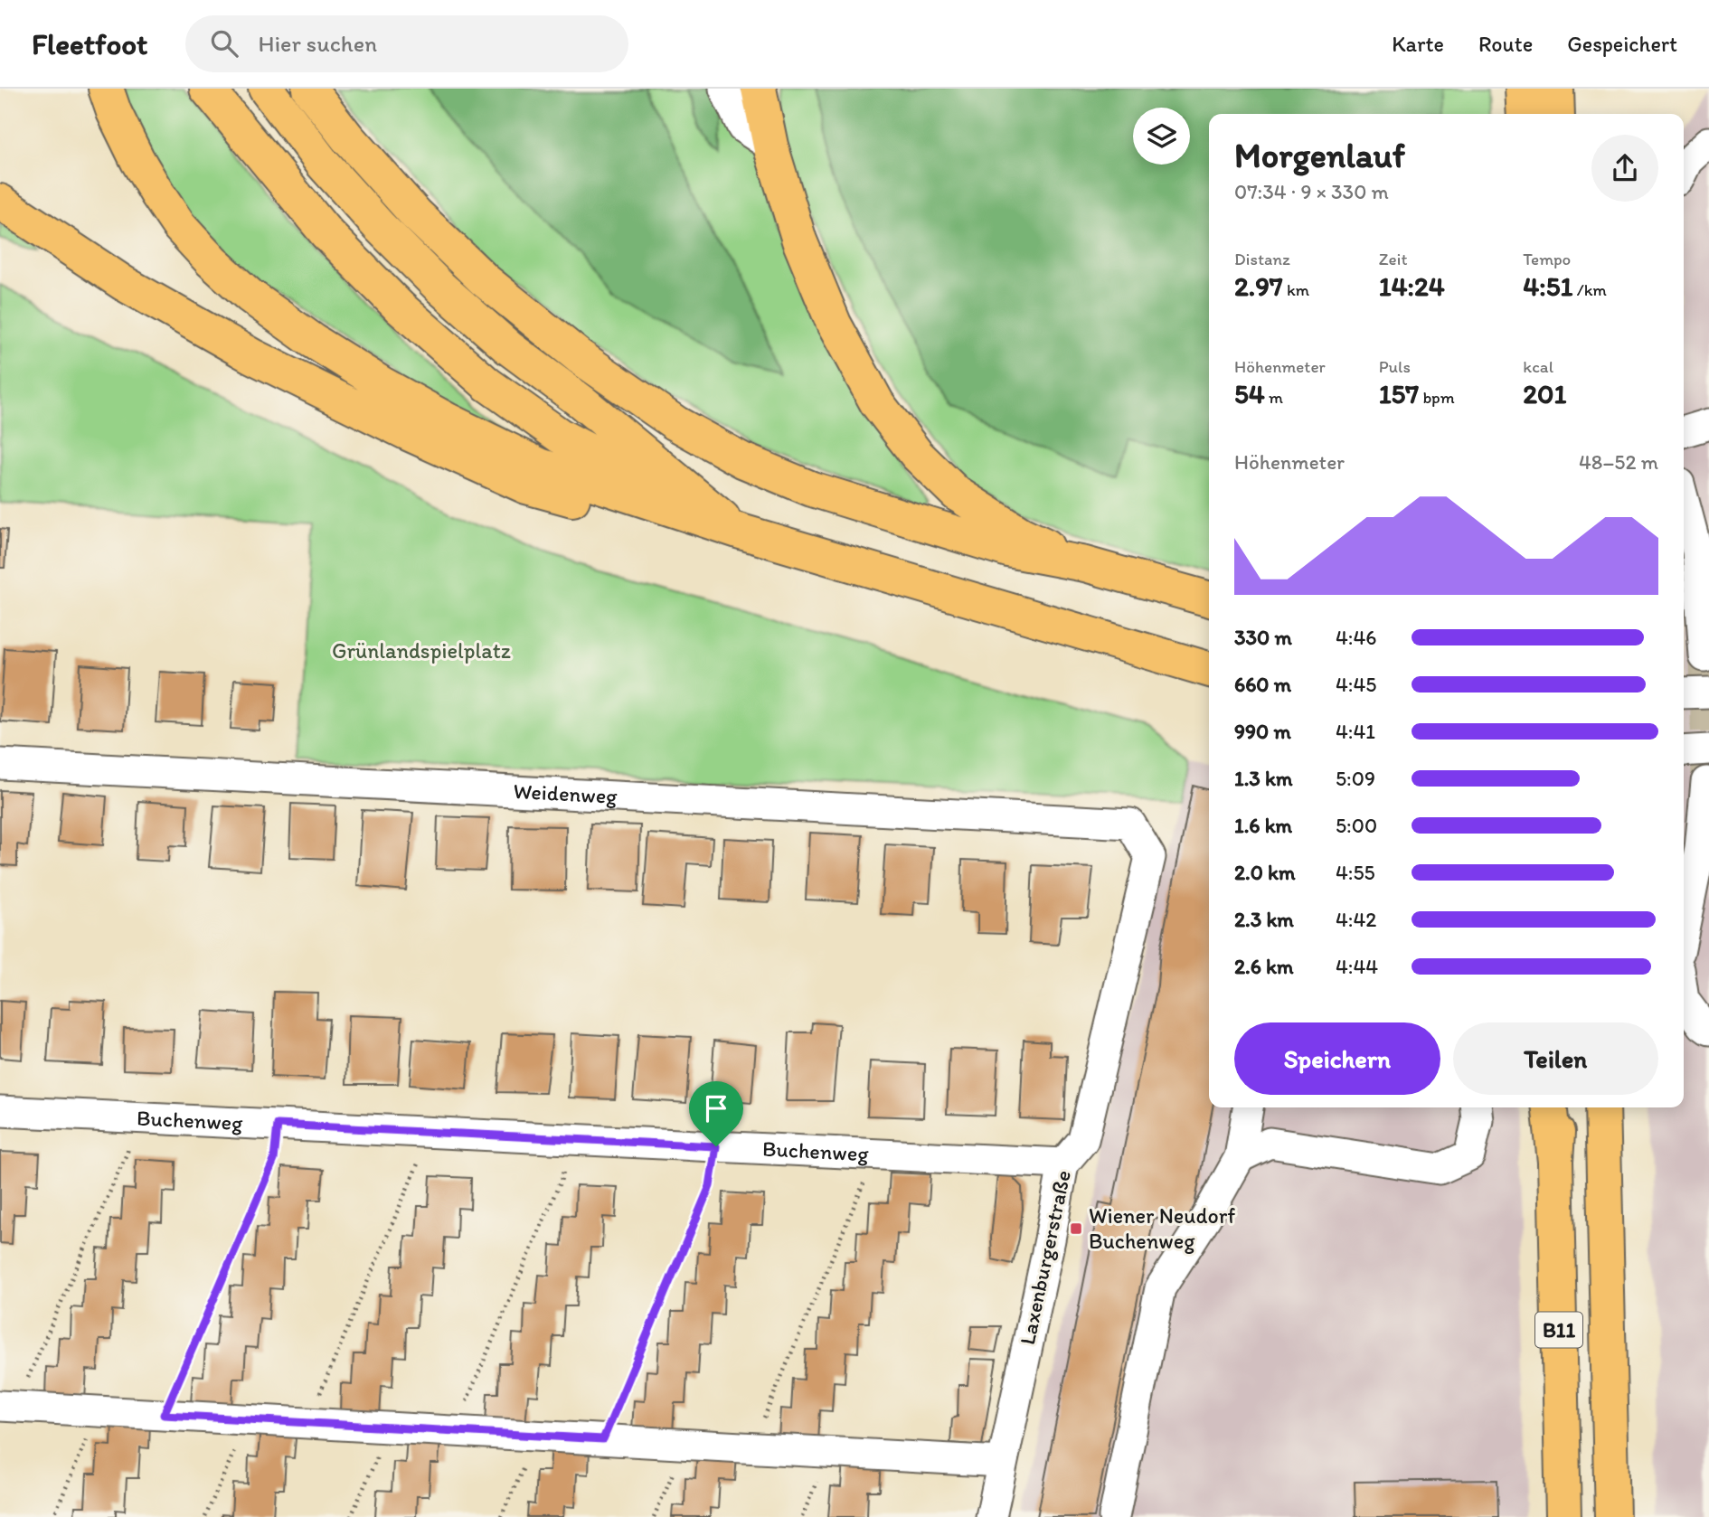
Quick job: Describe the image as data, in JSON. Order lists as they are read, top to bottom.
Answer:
{
  "streets": {
    "main road": ["B11"],
    "street": ["Weidenweg", "Buchenweg", "Laxenburgerstraße"]
  },
  "crossings": [
    ["Weidenweg", "Laxenburgerstraße"],
    ["Buchenweg", "Laxenburgerstraße"]
  ],
  "parks": ["Grünlandspielplatz"],
  "places": {
    "transit": ["Wiener Neudorf Buchenweg"]
  },
  "page": {
    "header": "Fleetfoot",
    "search": "Hier suchen",
    "nav": ["Karte", "Route", "Gespeichert"],
    "heading": ["Morgenlauf", "07:34 · 9 × 330 m"],
    "stats": [
      ["Distanz", "2.97 km"],
      ["Zeit", "14:24"],
      ["Tempo", "4:51 /km"],
      ["Höhenmeter", "54 m"],
      ["Puls", "157 bpm"],
      ["kcal", "201"]
    ],
    "chart": ["Höhenmeter", "48–52 m"],
    "list": [
      {
        "name": "330 m",
        "note": "4:46"
      },
      {
        "name": "660 m",
        "note": "4:45"
      },
      {
        "name": "990 m",
        "note": "4:41"
      },
      {
        "name": "1.3 km",
        "note": "5:09"
      },
      {
        "name": "1.6 km",
        "note": "5:00"
      },
      {
        "name": "2.0 km",
        "note": "4:55"
      },
      {
        "name": "2.3 km",
        "note": "4:42"
      },
      {
        "name": "2.6 km",
        "note": "4:44"
      }
    ],
    "buttons": ["Speichern", "Teilen"]
  }
}
